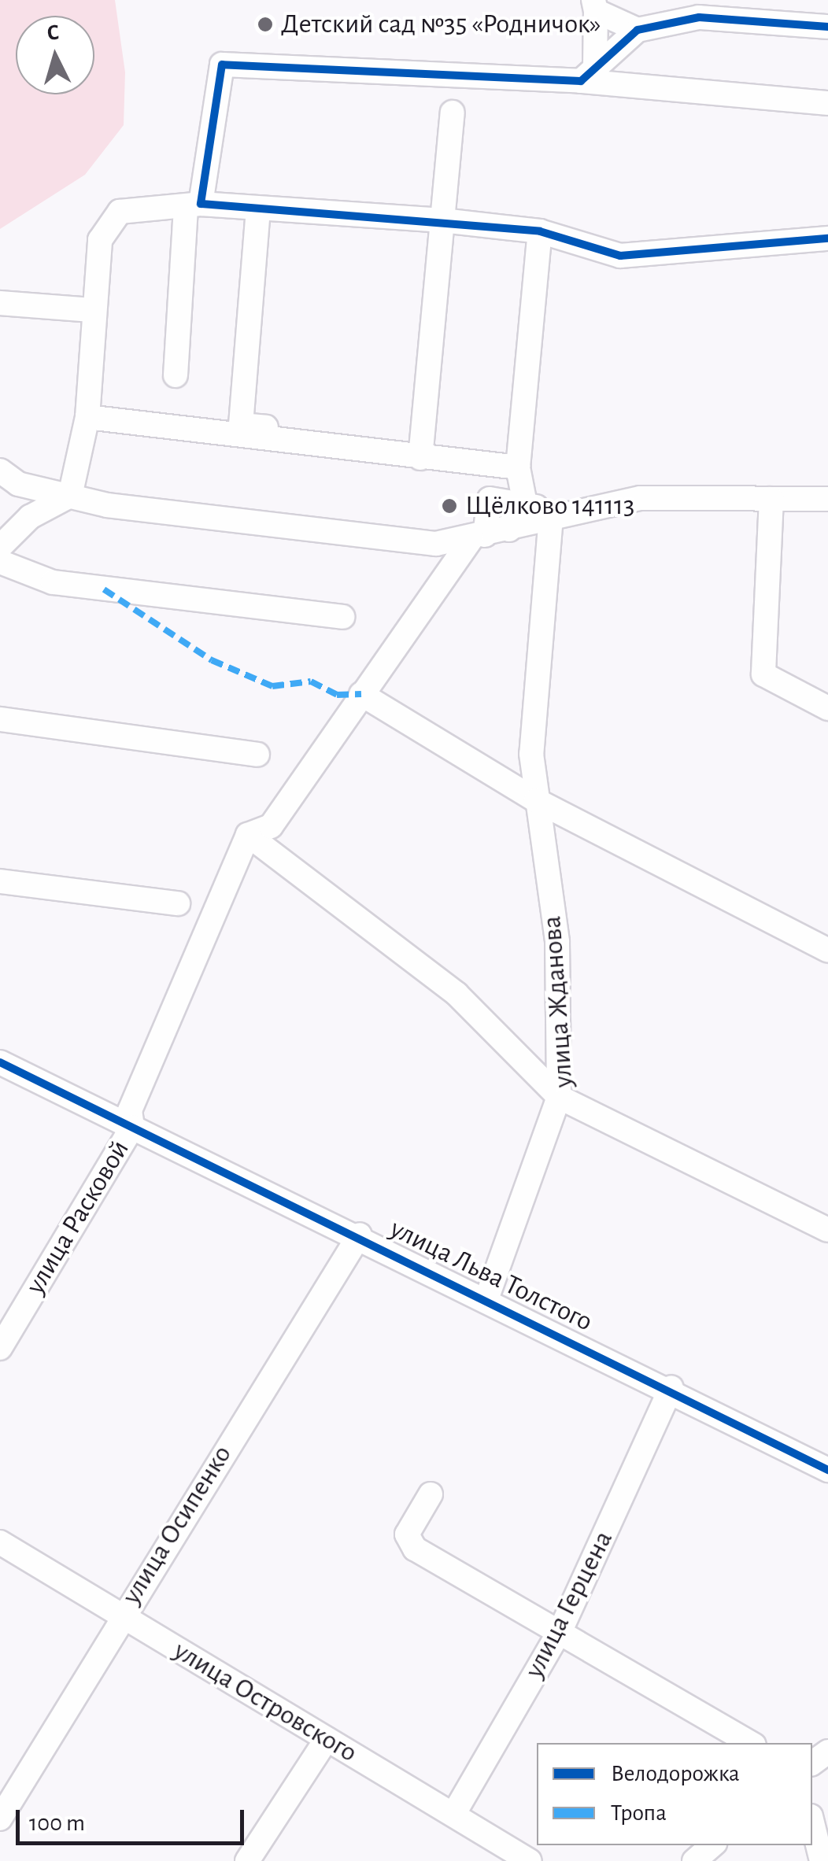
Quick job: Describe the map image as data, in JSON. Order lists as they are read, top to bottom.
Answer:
{
  "streets": {
    "street": [
      "улица Жданова",
      "улица Расковой",
      "улица Льва Толстого",
      "улица Осипенко",
      "улица Герцена",
      "улица Островского"
    ]
  },
  "crossings": [
    ["улица Расковой", "улица Льва Толстого"],
    ["улица Льва Толстого", "улица Осипенко"],
    ["улица Льва Толстого", "улица Герцена"],
    ["улица Осипенко", "улица Островского"],
    ["улица Герцена", "улица Островского"]
  ],
  "places": ["Детский сад №35 «Родничок»", "Щёлково 141113"],
  "legend": ["Велодорожка", "Тропа"],
  "scale_bar": "100 m",
  "north": "top"
}
